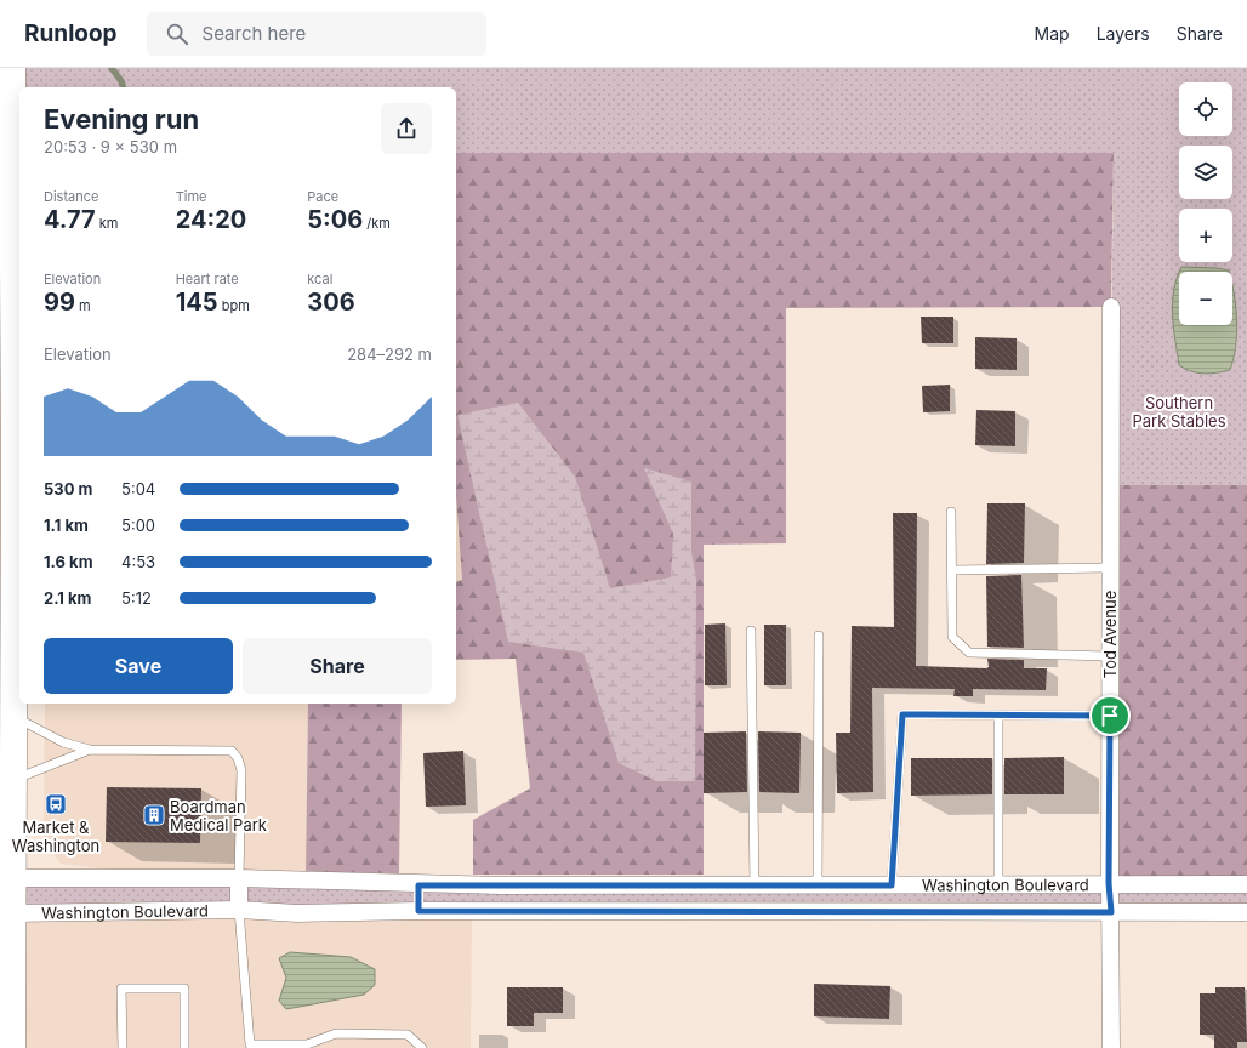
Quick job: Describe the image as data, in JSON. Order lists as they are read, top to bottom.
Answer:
{
  "streets": {
    "street": ["Tod Avenue", "Washington Boulevard"]
  },
  "crossings": [
    ["Tod Avenue", "Washington Boulevard"]
  ],
  "parks": ["Southern Park Stables"],
  "places": {
    "bus stop": ["Market & Washington"],
    "building": ["Boardman Medical Park"]
  },
  "page": {
    "header": "Runloop",
    "search": "Search here",
    "nav": ["Map", "Layers", "Share"],
    "map_buttons": ["+", "−"],
    "heading": ["Evening run", "20:53 · 9 × 530 m"],
    "stats": [
      ["Distance", "4.77 km"],
      ["Time", "24:20"],
      ["Pace", "5:06 /km"],
      ["Elevation", "99 m"],
      ["Heart rate", "145 bpm"],
      ["kcal", "306"]
    ],
    "chart": ["Elevation", "284–292 m"],
    "list": [
      {
        "name": "530 m",
        "note": "5:04"
      },
      {
        "name": "1.1 km",
        "note": "5:00"
      },
      {
        "name": "1.6 km",
        "note": "4:53"
      },
      {
        "name": "2.1 km",
        "note": "5:12"
      }
    ],
    "buttons": ["Save", "Share"]
  }
}
